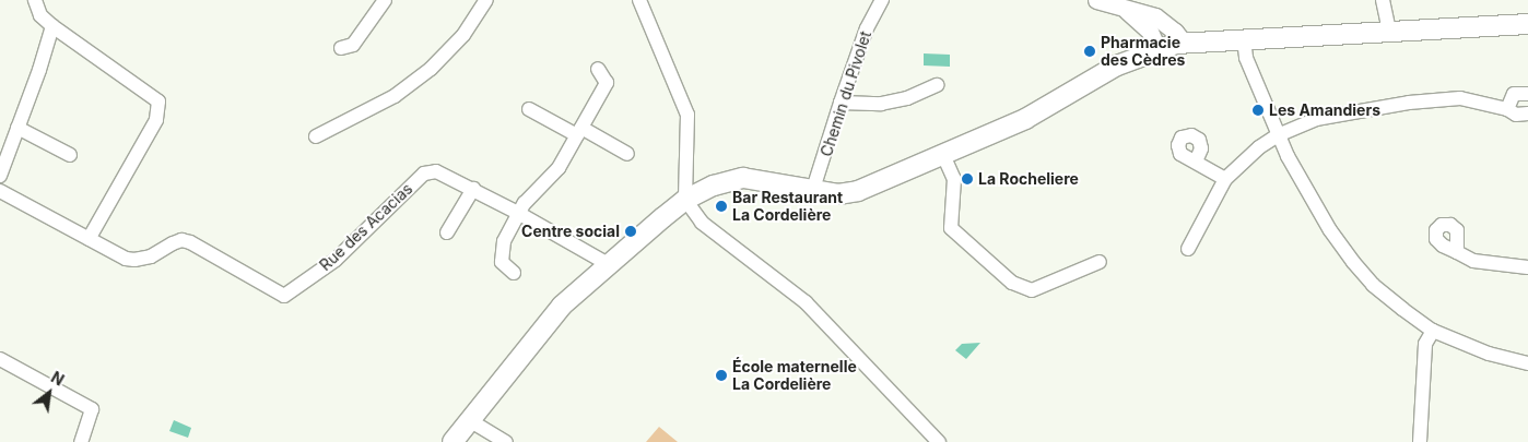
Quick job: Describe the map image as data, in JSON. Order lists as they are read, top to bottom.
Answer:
{
  "streets": {
    "street": ["Chemin du Pivolet", "Rue des Acacias"]
  },
  "places": [
    "Pharmacie des Cèdres",
    "Les Amandiers",
    "La Rocheliere",
    "Bar Restaurant La Cordelière",
    "Centre social",
    "École maternelle La Cordelière"
  ],
  "north": "top right"
}
